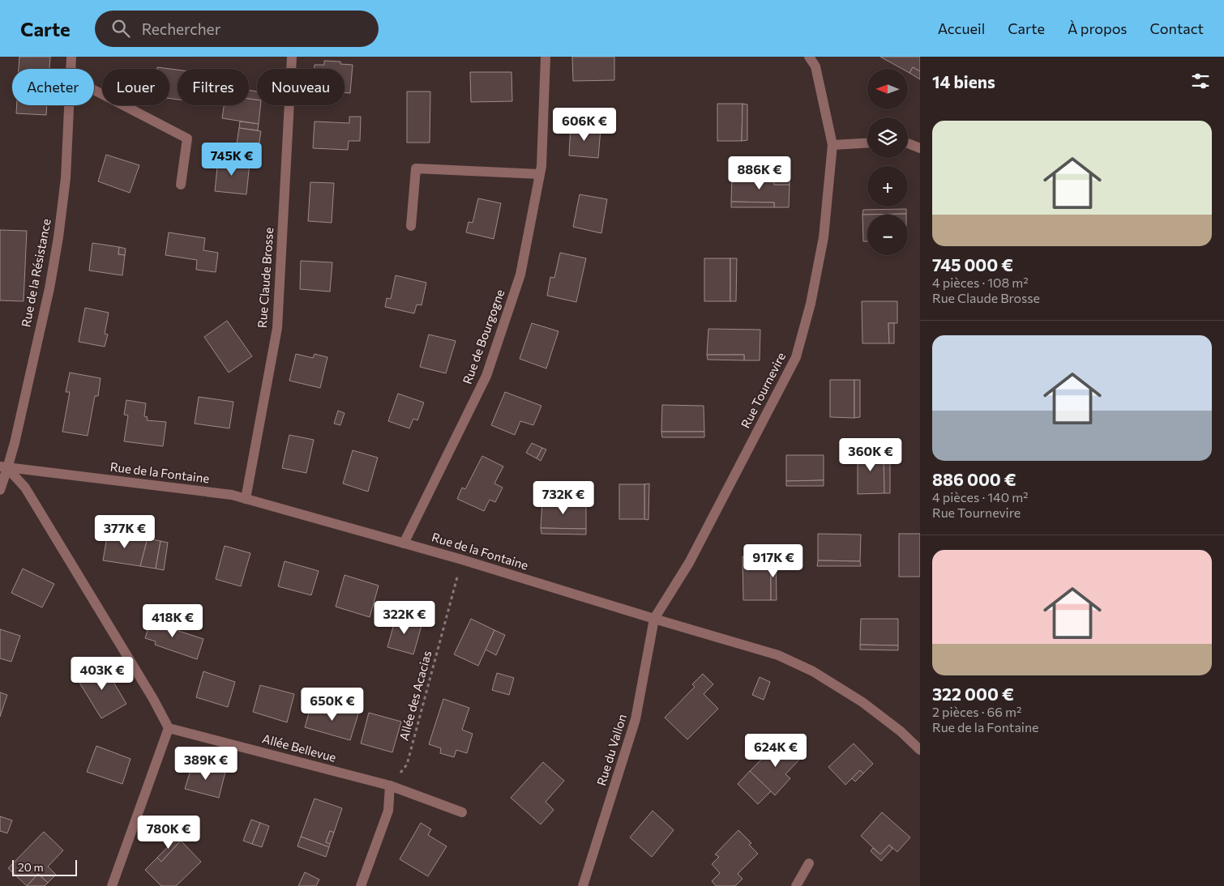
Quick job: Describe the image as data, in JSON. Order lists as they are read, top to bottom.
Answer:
{
  "streets": {
    "street": [
      "Rue de la Résistance",
      "Rue Claude Brosse",
      "Rue de Bourgogne",
      "Rue Tournevire",
      "Rue de la Fontaine",
      "Allée Bellevue",
      "Rue du Vallon"
    ],
    "path": ["Allée des Acacias"]
  },
  "crossings": [
    ["Rue de la Résistance", "Rue de la Fontaine"],
    ["Rue Claude Brosse", "Rue de la Fontaine"],
    ["Rue de Bourgogne", "Rue de la Fontaine"],
    ["Rue Tournevire", "Rue de la Fontaine"],
    ["Rue Tournevire", "Rue du Vallon"],
    ["Rue de la Fontaine", "Allée des Acacias"],
    ["Rue de la Fontaine", "Rue du Vallon"],
    ["Allée des Acacias", "Allée Bellevue"]
  ],
  "scale_bar": "20 m",
  "north": "left",
  "page": {
    "header": "Carte",
    "search": "Rechercher",
    "nav": [
      "Accueil",
      "Carte",
      "À propos",
      "Contact"
    ],
    "heading": "14 biens",
    "map_buttons": ["+", "−"],
    "chip": [
      "Acheter",
      "Louer",
      "Filtres",
      "Nouveau"
    ],
    "list": [
      {
        "name": "745 000 €",
        "note": "4 pièces · 108 m² · Rue Claude Brosse"
      },
      {
        "name": "886 000 €",
        "note": "4 pièces · 140 m² · Rue Tournevire"
      },
      {
        "name": "322 000 €",
        "note": "2 pièces · 66 m² · Rue de la Fontaine"
      }
    ],
    "price": [
      "606K €",
      "745K €",
      "886K €",
      "360K €",
      "732K €",
      "377K €",
      "917K €",
      "322K €",
      "418K €",
      "403K €",
      "650K €",
      "624K €",
      "389K €",
      "780K €"
    ],
    "scale": "20 m"
  }
}
